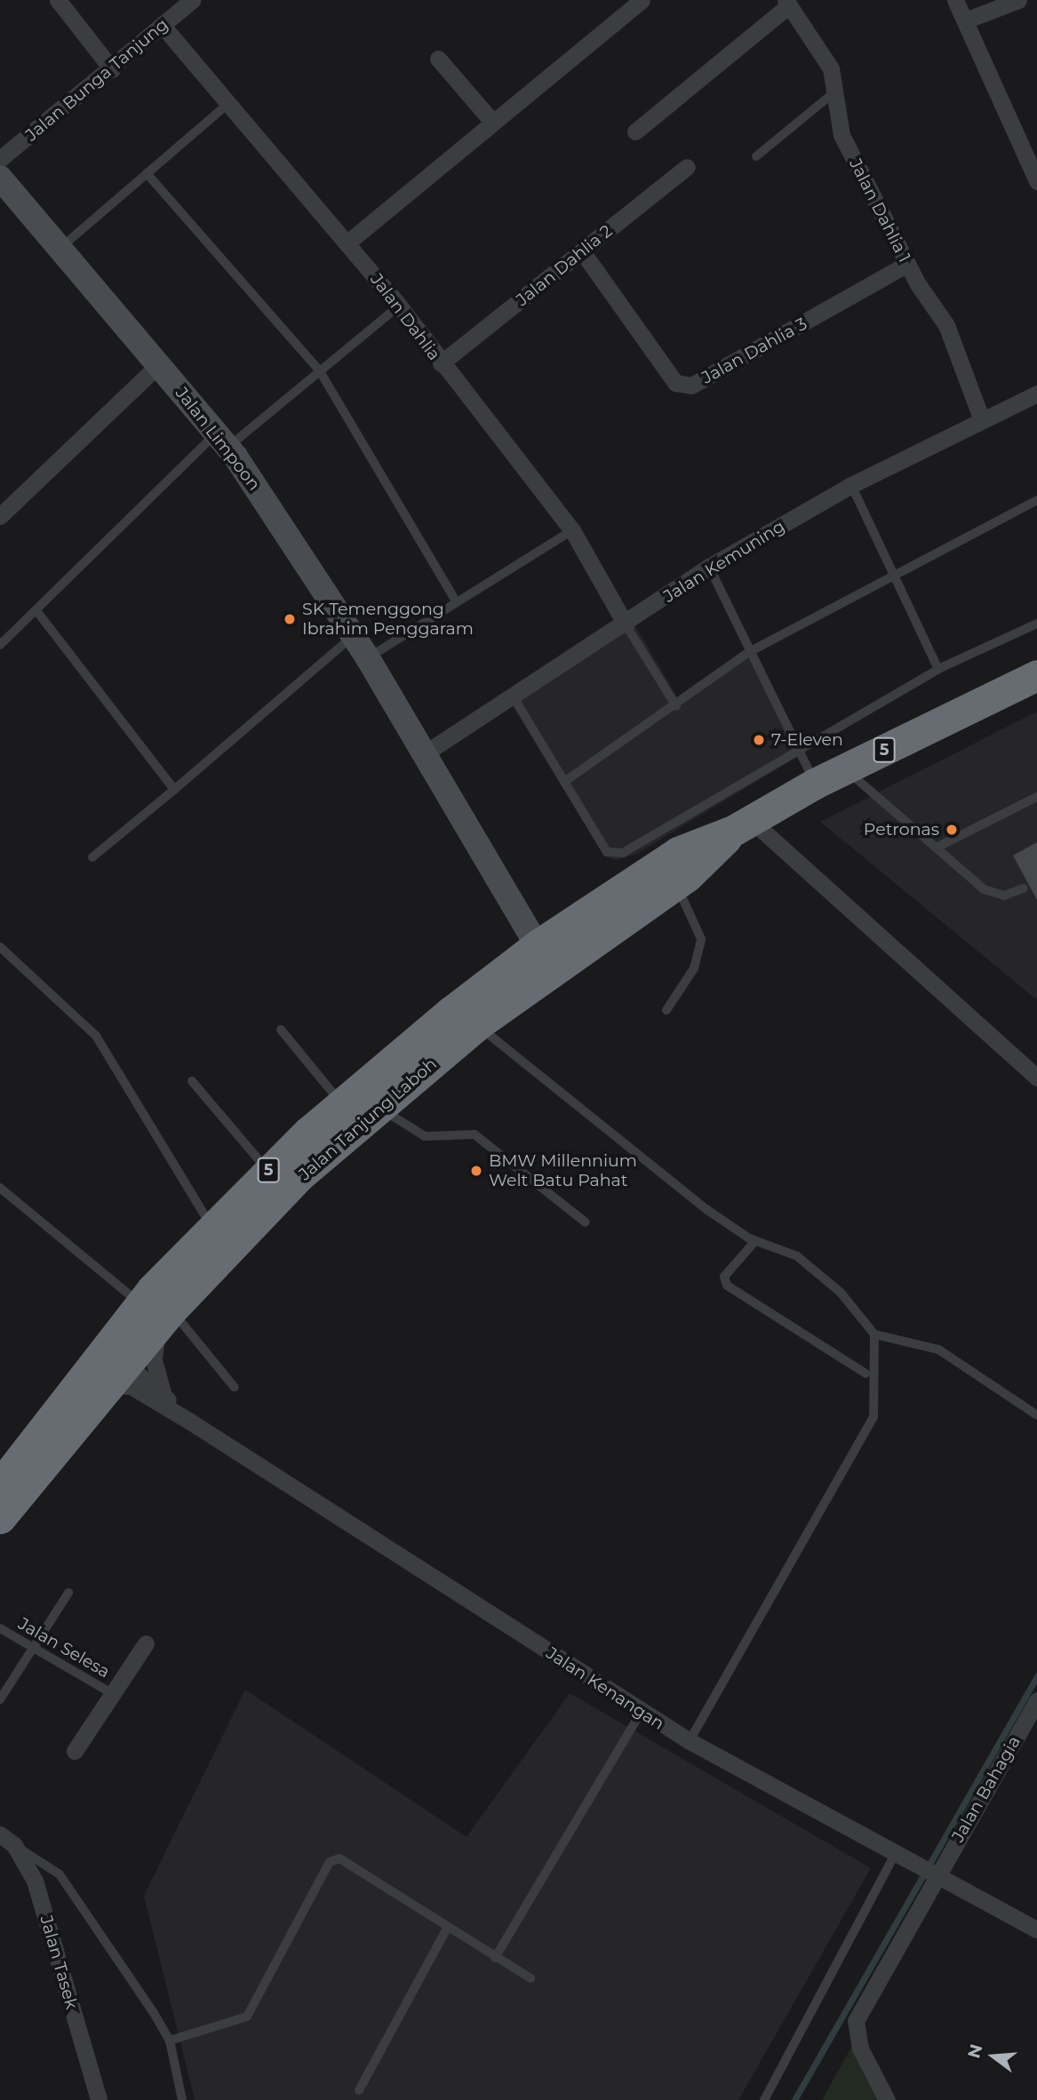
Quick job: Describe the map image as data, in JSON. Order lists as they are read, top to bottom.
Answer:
{
  "streets": {
    "highway": ["5", "Jalan Tanjung Laboh"],
    "street": [
      "Jalan Bunga Tanjung",
      "Jalan Dahlia 1",
      "Jalan Dahlia 2",
      "Jalan Dahlia",
      "Jalan Dahlia 3",
      "Jalan Limpoon",
      "Jalan Kemuning",
      "Jalan Kenangan",
      "Jalan Bahagia",
      "Jalan Tasek"
    ],
    "lane": ["Jalan Selesa"]
  },
  "crossings": [
    ["Jalan Bunga Tanjung", "Jalan Dahlia"],
    ["Jalan Dahlia 1", "Jalan Dahlia 3"],
    ["Jalan Dahlia 1", "Jalan Kemuning"],
    ["Jalan Dahlia 2", "Jalan Dahlia"],
    ["Jalan Dahlia 2", "Jalan Dahlia 3"],
    ["Jalan Dahlia", "Jalan Kemuning"],
    ["Jalan Limpoon", "Jalan Kemuning"],
    ["Jalan Limpoon", "Jalan Tanjung Laboh"],
    ["Jalan Tanjung Laboh", "Jalan Kenangan"],
    ["Jalan Kenangan", "Jalan Bahagia"]
  ],
  "places": [
    "SK Temenggong Ibrahim Penggaram",
    "7-Eleven",
    "Petronas",
    "BMW Millennium Welt Batu Pahat"
  ],
  "north": "left"
}
